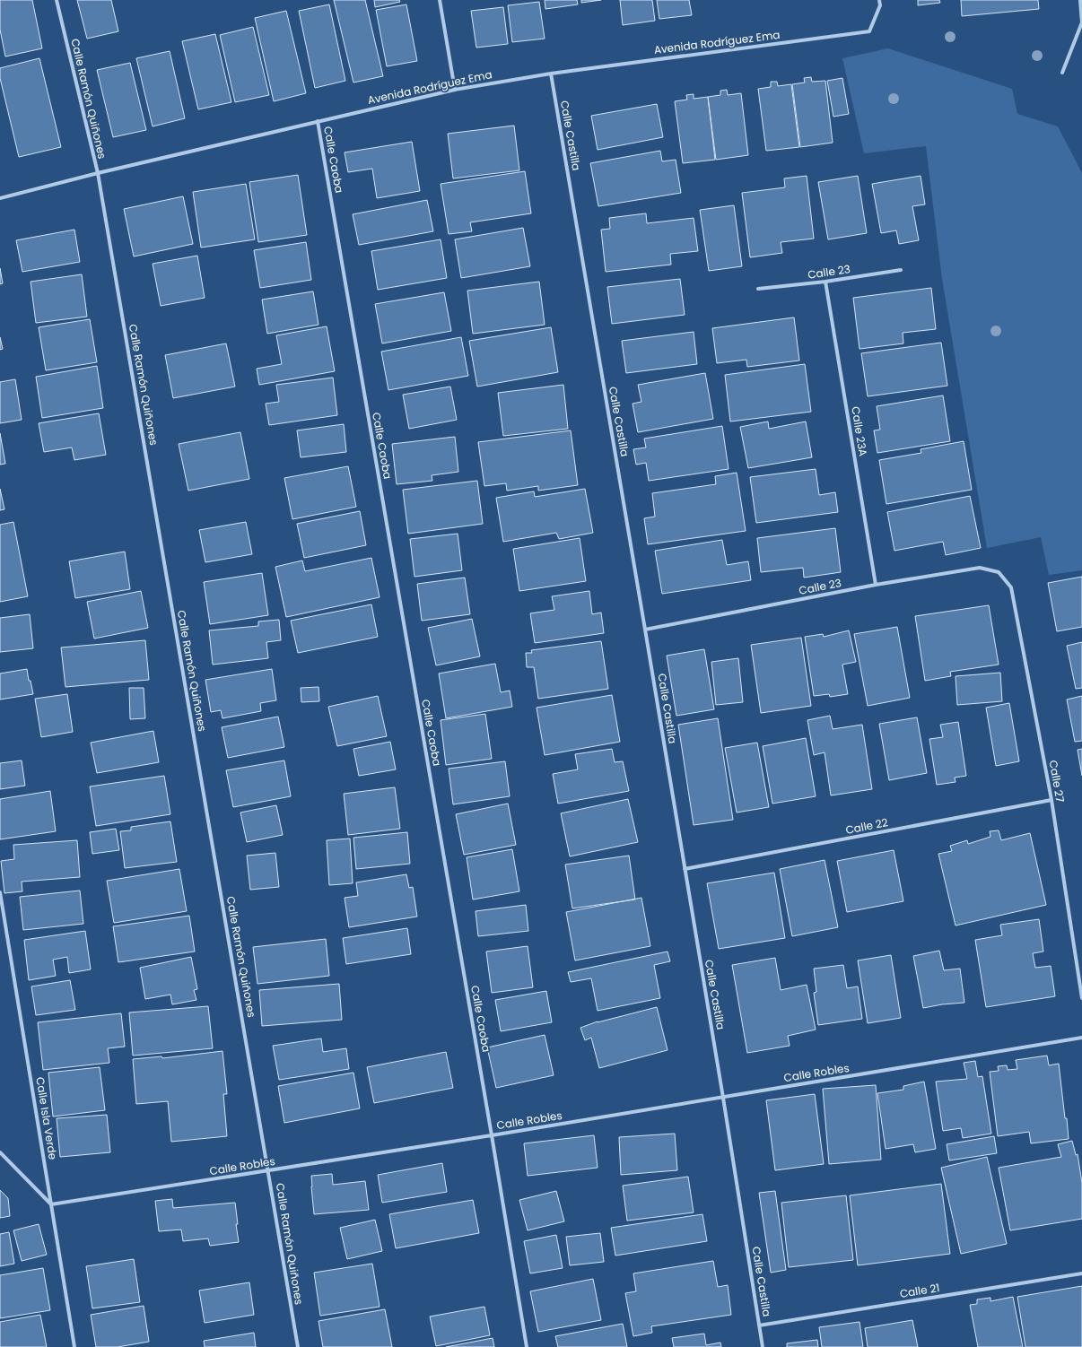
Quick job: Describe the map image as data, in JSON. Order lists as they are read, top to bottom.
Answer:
{
  "streets": {
    "street": [
      "Avenida Rodríguez Ema",
      "Calle Ramón Quiñones",
      "Calle Castilla",
      "Calle Caoba",
      "Calle 23",
      "Calle 23A",
      "Calle 27",
      "Calle 22",
      "Calle Robles",
      "Calle Isla Verde",
      "Calle 21"
    ]
  },
  "crossings": [
    ["Avenida Rodríguez Ema", "Calle Ramón Quiñones"],
    ["Avenida Rodríguez Ema", "Calle Castilla"],
    ["Avenida Rodríguez Ema", "Calle Caoba"],
    ["Calle Ramón Quiñones", "Calle Robles"],
    ["Calle Castilla", "Calle 23"],
    ["Calle Castilla", "Calle 22"],
    ["Calle Castilla", "Calle Robles"],
    ["Calle Castilla", "Calle 21"],
    ["Calle Caoba", "Calle Robles"],
    ["Calle 23", "Calle 23A"],
    ["Calle 23", "Calle 27"],
    ["Calle 27", "Calle 22"],
    ["Calle Robles", "Calle Isla Verde"]
  ]
}
